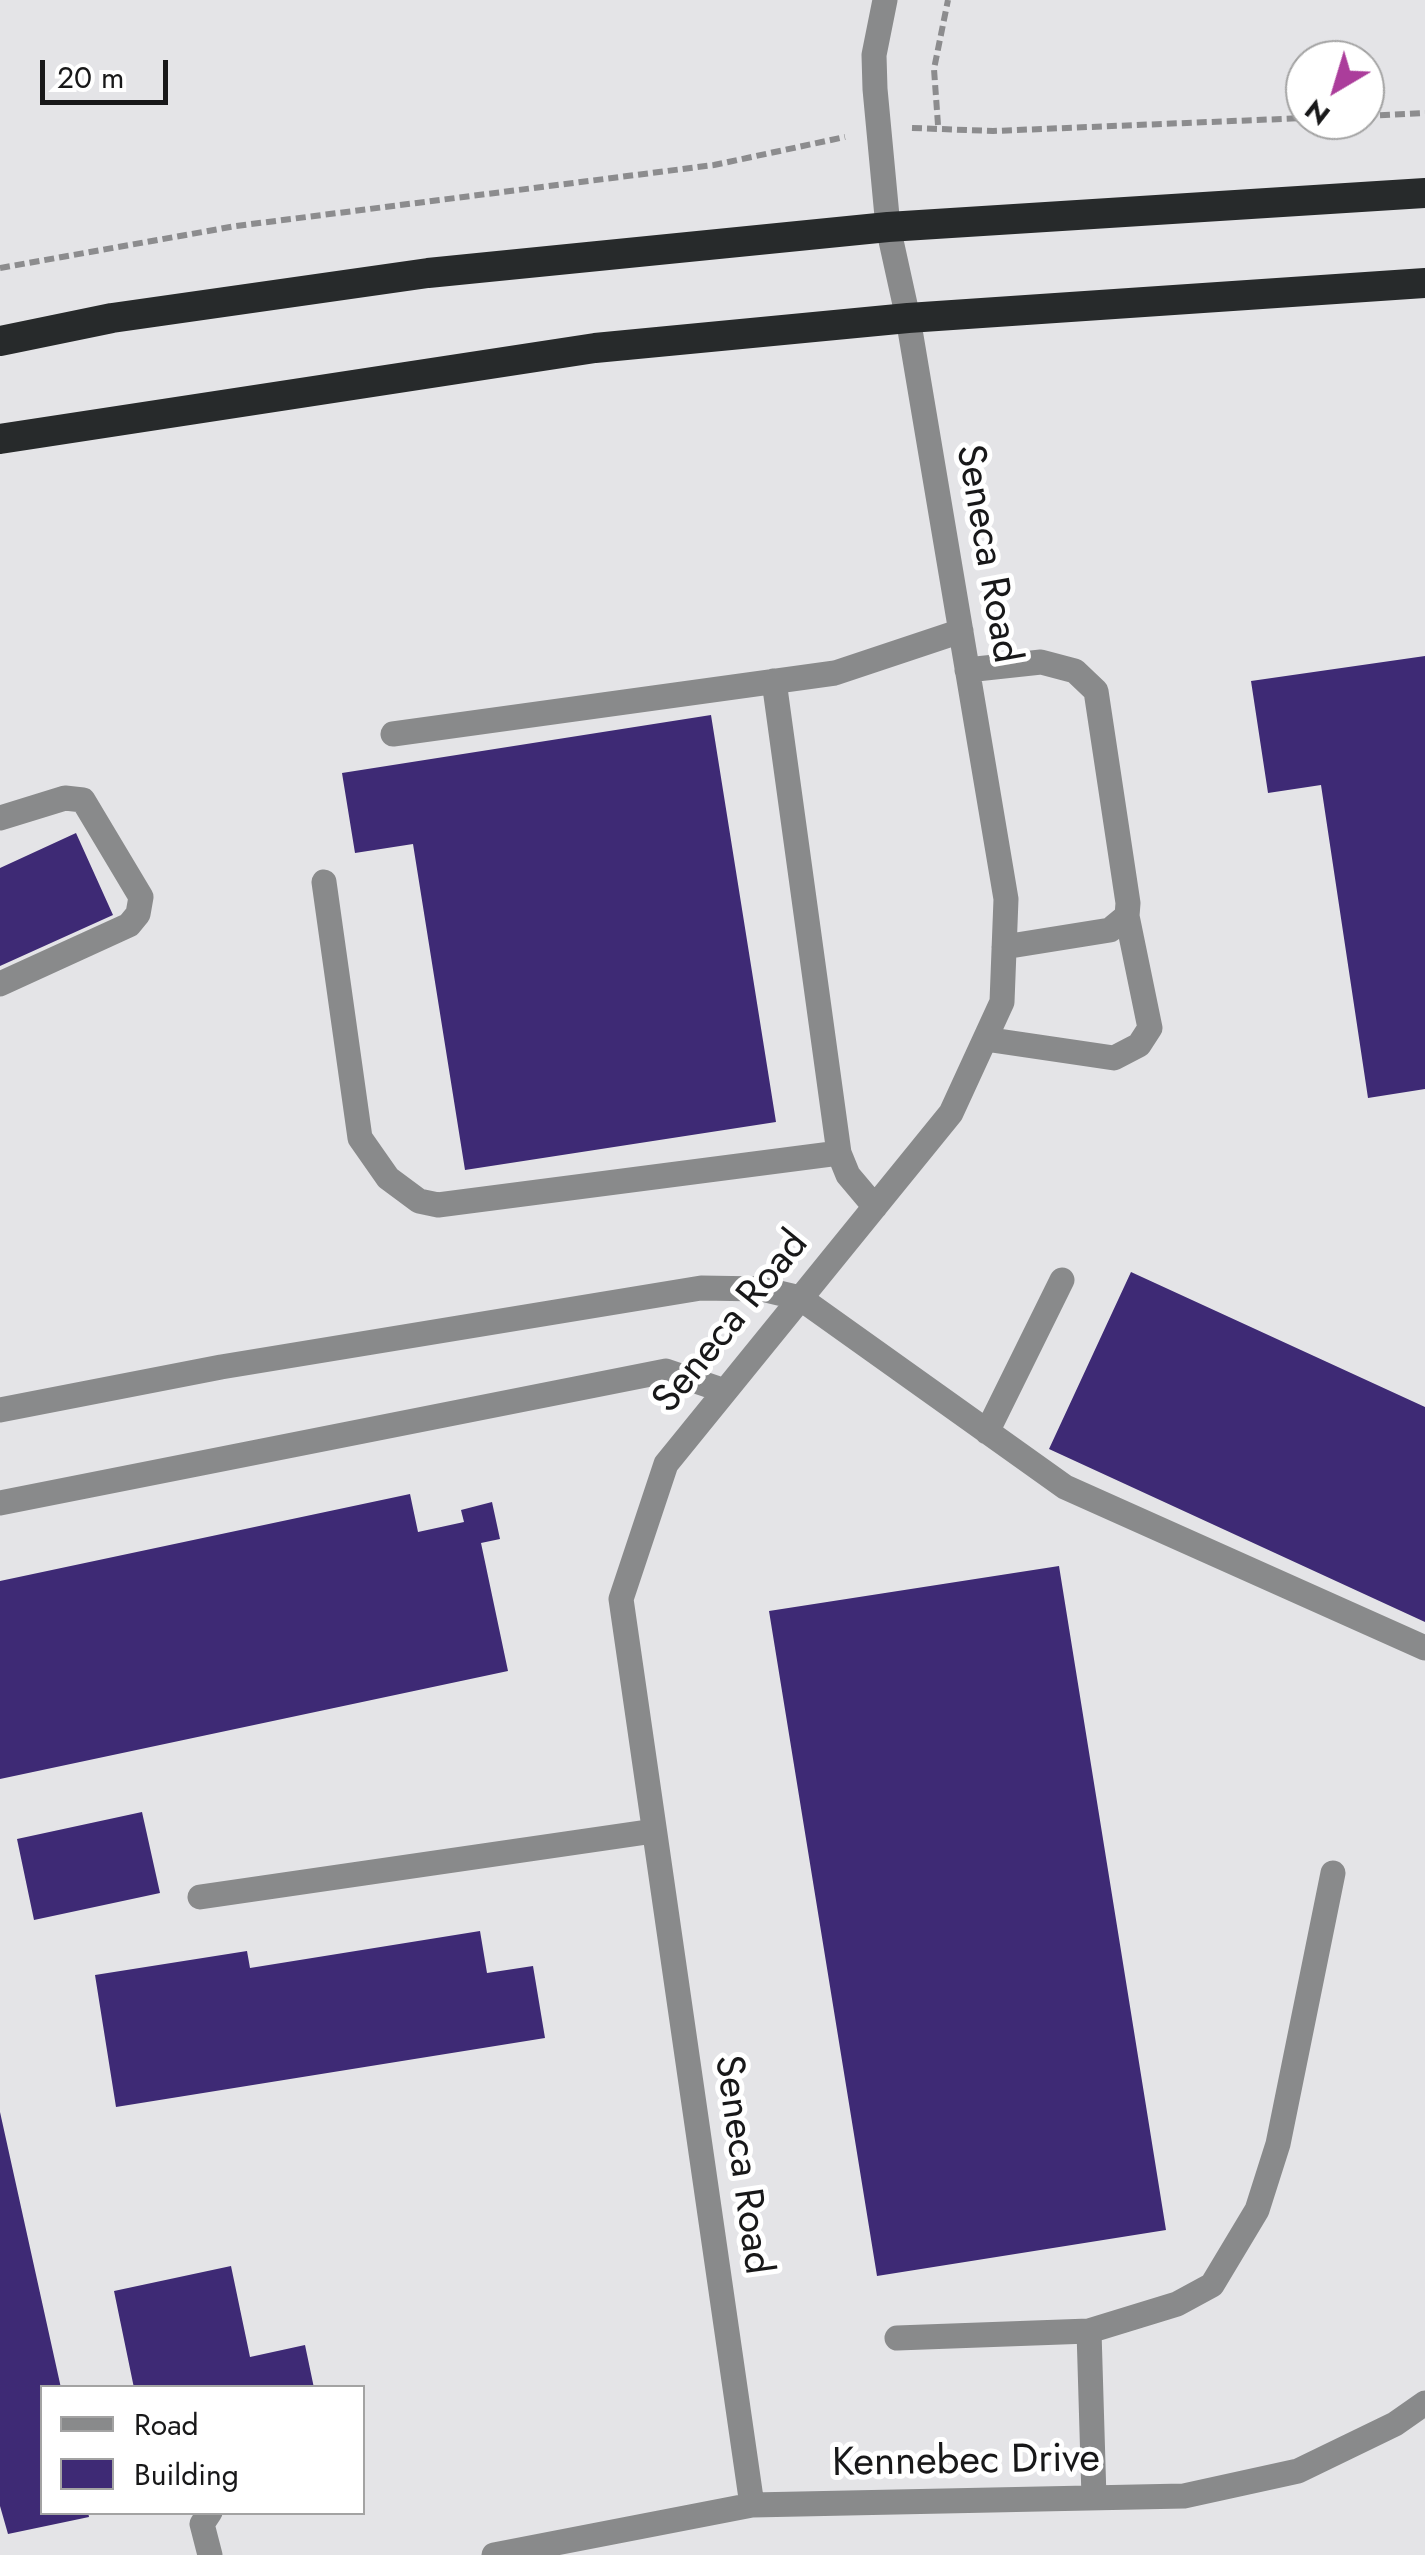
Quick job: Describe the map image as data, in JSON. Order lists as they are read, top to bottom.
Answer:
{
  "streets": {
    "street": ["Seneca Road", "Kennebec Drive"]
  },
  "crossings": [
    ["Seneca Road", "Kennebec Drive"]
  ],
  "legend": ["Road", "Building"],
  "scale_bar": "20 m",
  "north": "bottom left"
}
